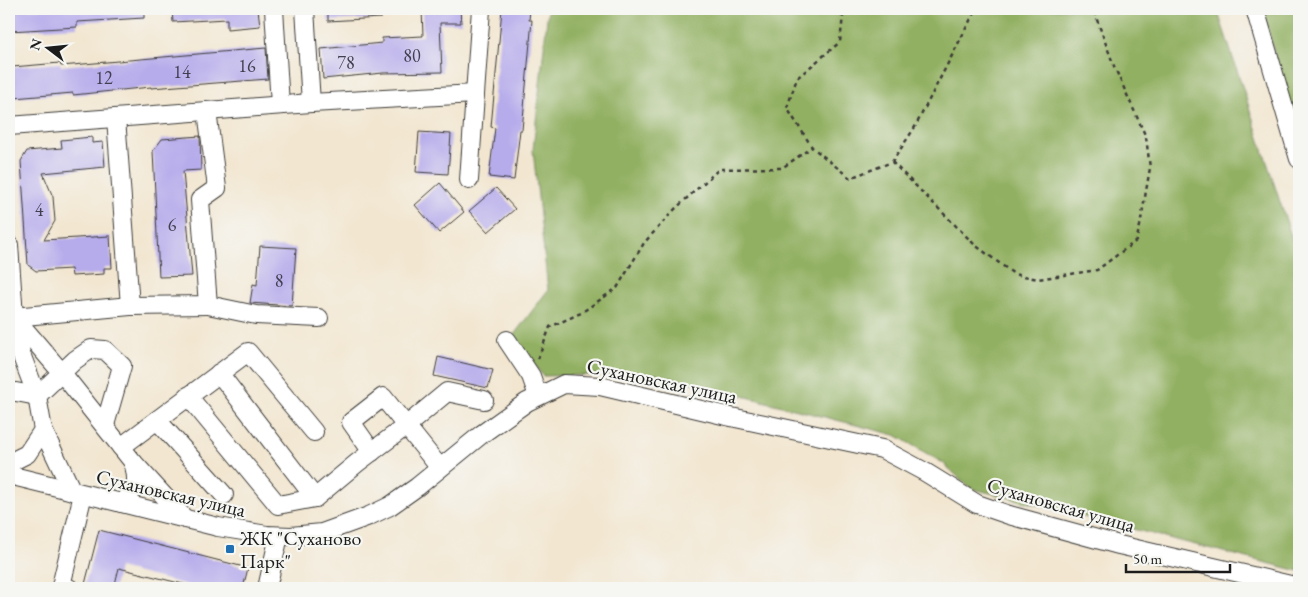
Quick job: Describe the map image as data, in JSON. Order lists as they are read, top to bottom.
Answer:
{
  "streets": {
    "street": ["Сухановская улица"]
  },
  "places": {
    "transit": ["ЖК \"Суханово Парк\""]
  },
  "house_numbers": [
    "80",
    "78",
    "16",
    "14",
    "12",
    "4",
    "6",
    "8"
  ],
  "scale_bar": "50 m",
  "north": "left"
}
